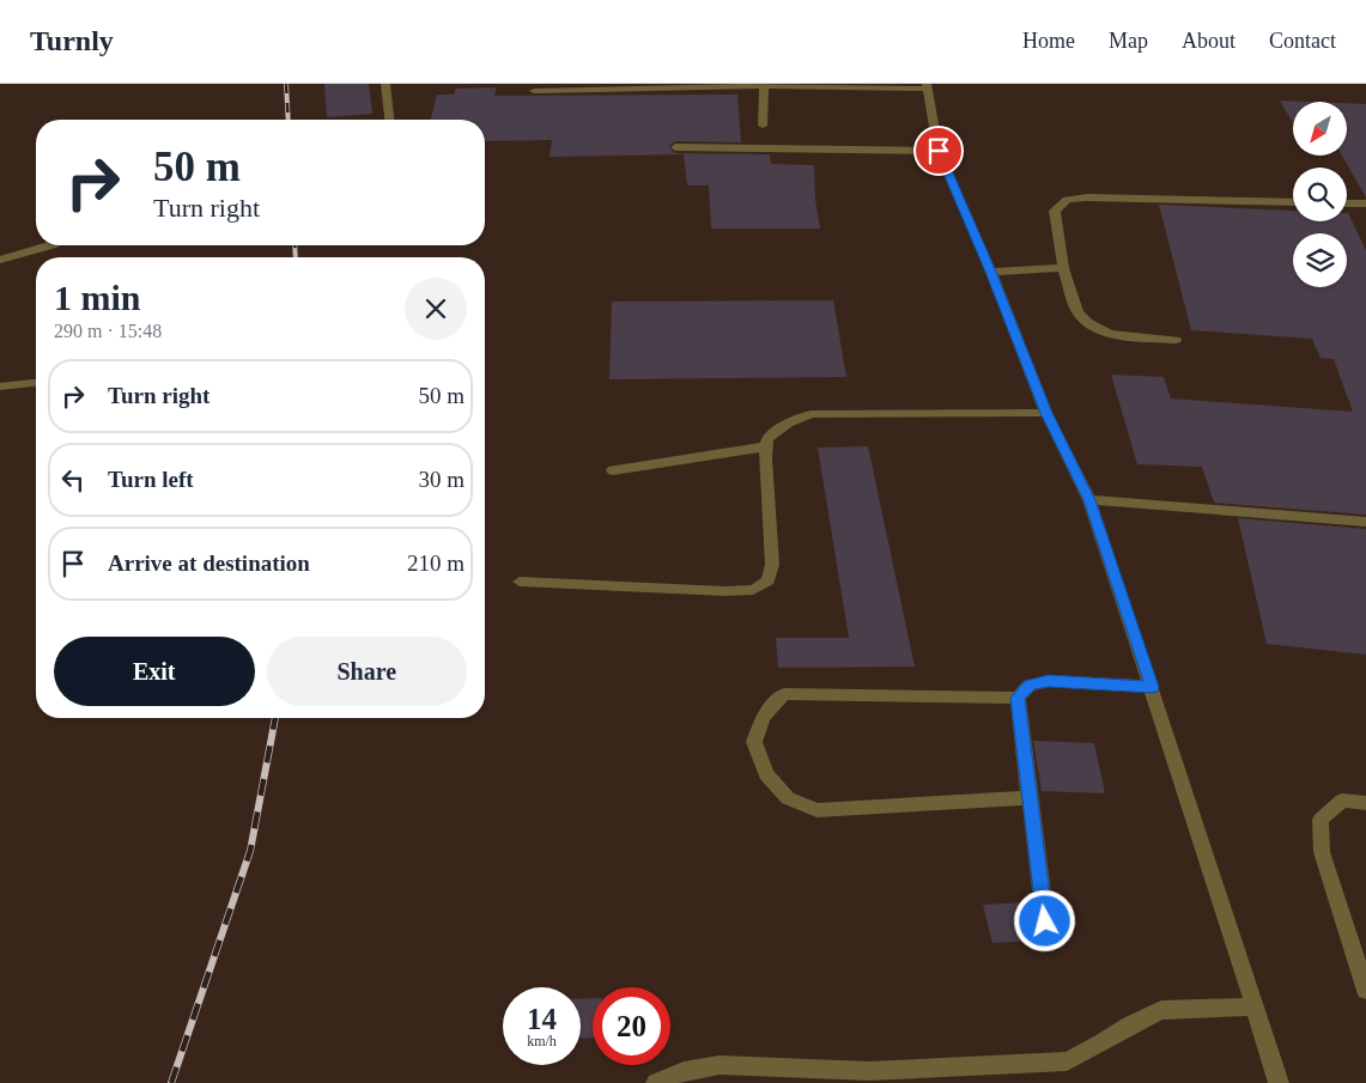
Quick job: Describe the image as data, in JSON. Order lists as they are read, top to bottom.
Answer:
{
  "north": "bottom left",
  "page": {
    "header": "Turnly",
    "nav": [
      "Home",
      "Map",
      "About",
      "Contact"
    ],
    "turn": ["50 m", "Turn right"],
    "heading": ["1 min", "290 m · 15:48"],
    "list": [
      {
        "name": "Turn right",
        "value": "50 m"
      },
      {
        "name": "Turn left",
        "value": "30 m"
      },
      {
        "name": "Arrive at destination",
        "value": "210 m"
      }
    ],
    "buttons": ["Exit", "Share"],
    "speed": "14 km/h",
    "limit": "20"
  }
}
